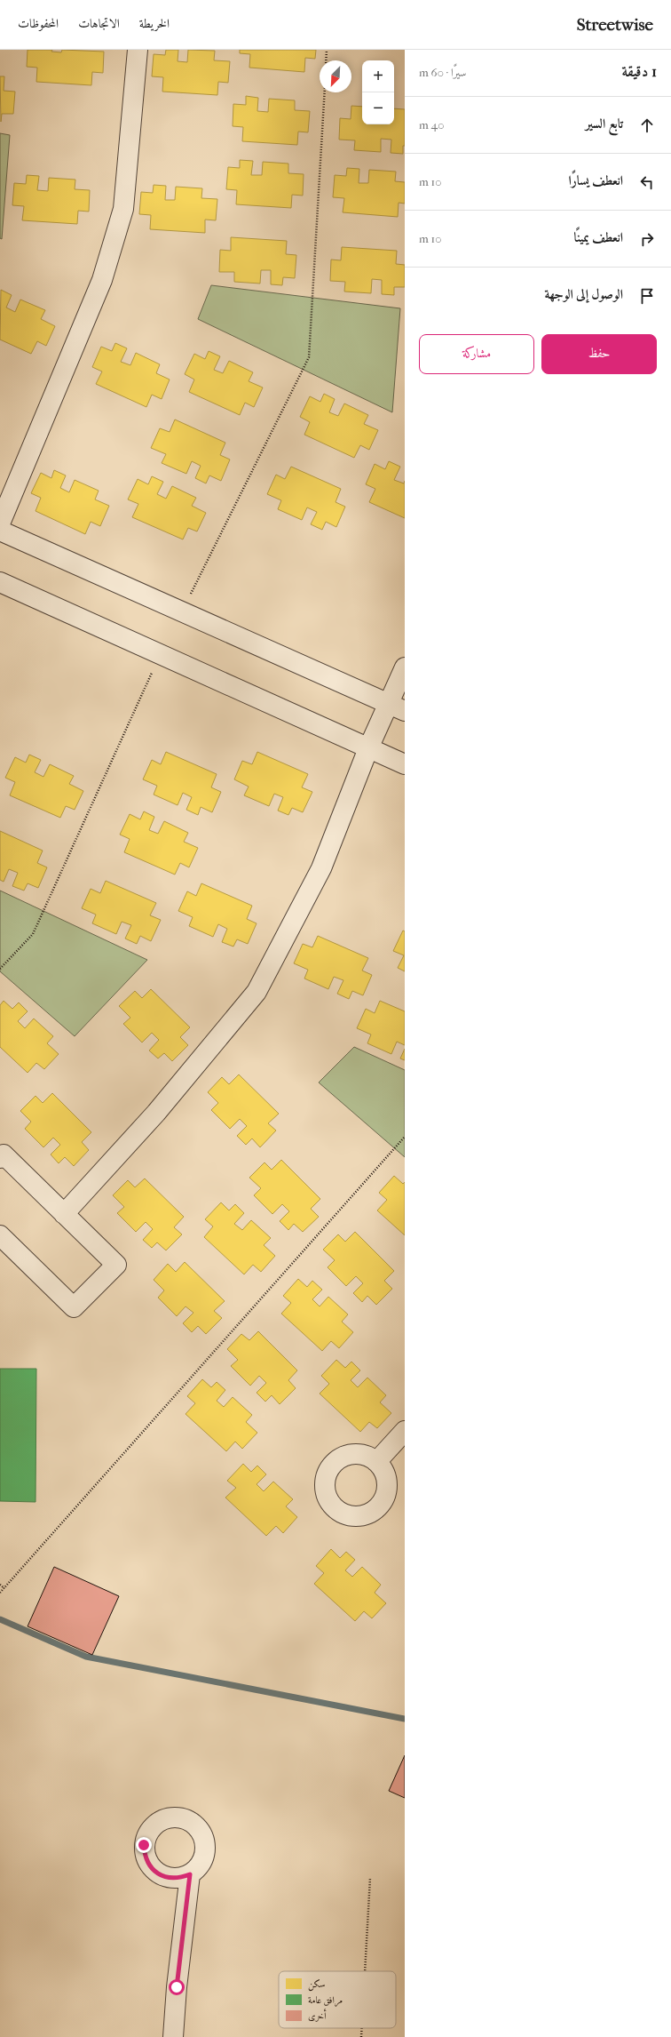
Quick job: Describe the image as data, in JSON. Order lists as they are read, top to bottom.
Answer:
{
  "legend": ["سكن", "مرافق عامة", "أخرى"],
  "north": "bottom left",
  "page": {
    "header": "Streetwise",
    "nav": ["الخريطة", "الاتجاهات", "المحفوظات"],
    "heading": ["1 دقيقة", "سيرًا · 60 m"],
    "map_buttons": ["+", "−"],
    "list": [
      ["تابع السير", "40 m"],
      ["انعطف يسارًا", "10 m"],
      ["انعطف يمينًا", "10 m"],
      "الوصول إلى الوجهة"
    ],
    "buttons": ["حفظ", "مشاركة"]
  }
}
